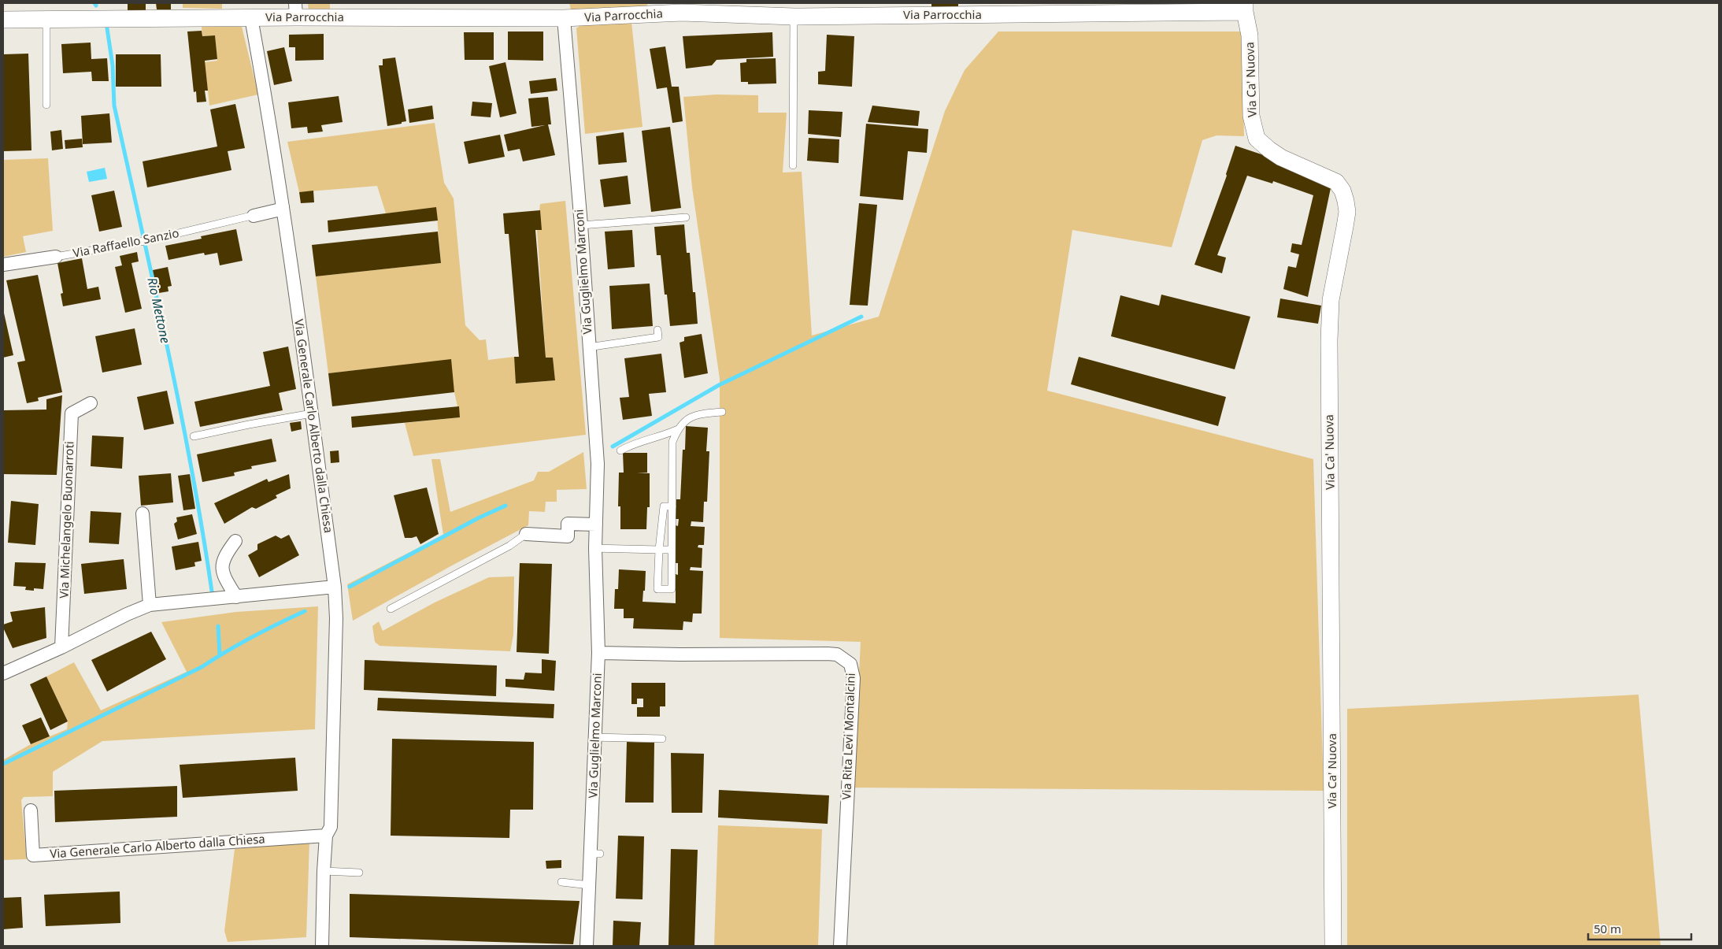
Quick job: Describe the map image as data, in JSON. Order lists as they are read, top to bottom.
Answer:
{
  "streets": {
    "street": [
      "Via Parrocchia",
      "Via Ca' Nuova",
      "Via Raffaello Sanzio",
      "Via Guglielmo Marconi",
      "Via Generale Carlo Alberto dalla Chiesa",
      "Via Michelangelo Buonarroti",
      "Via Rita Levi Montalcini"
    ]
  },
  "crossings": [
    ["Via Parrocchia", "Via Ca' Nuova"],
    ["Via Parrocchia", "Via Guglielmo Marconi"],
    ["Via Parrocchia", "Via Generale Carlo Alberto dalla Chiesa"],
    ["Via Raffaello Sanzio", "Via Generale Carlo Alberto dalla Chiesa"],
    ["Via Guglielmo Marconi", "Via Rita Levi Montalcini"]
  ],
  "water": ["Rio Mettone"],
  "scale_bar": "50 m"
}
